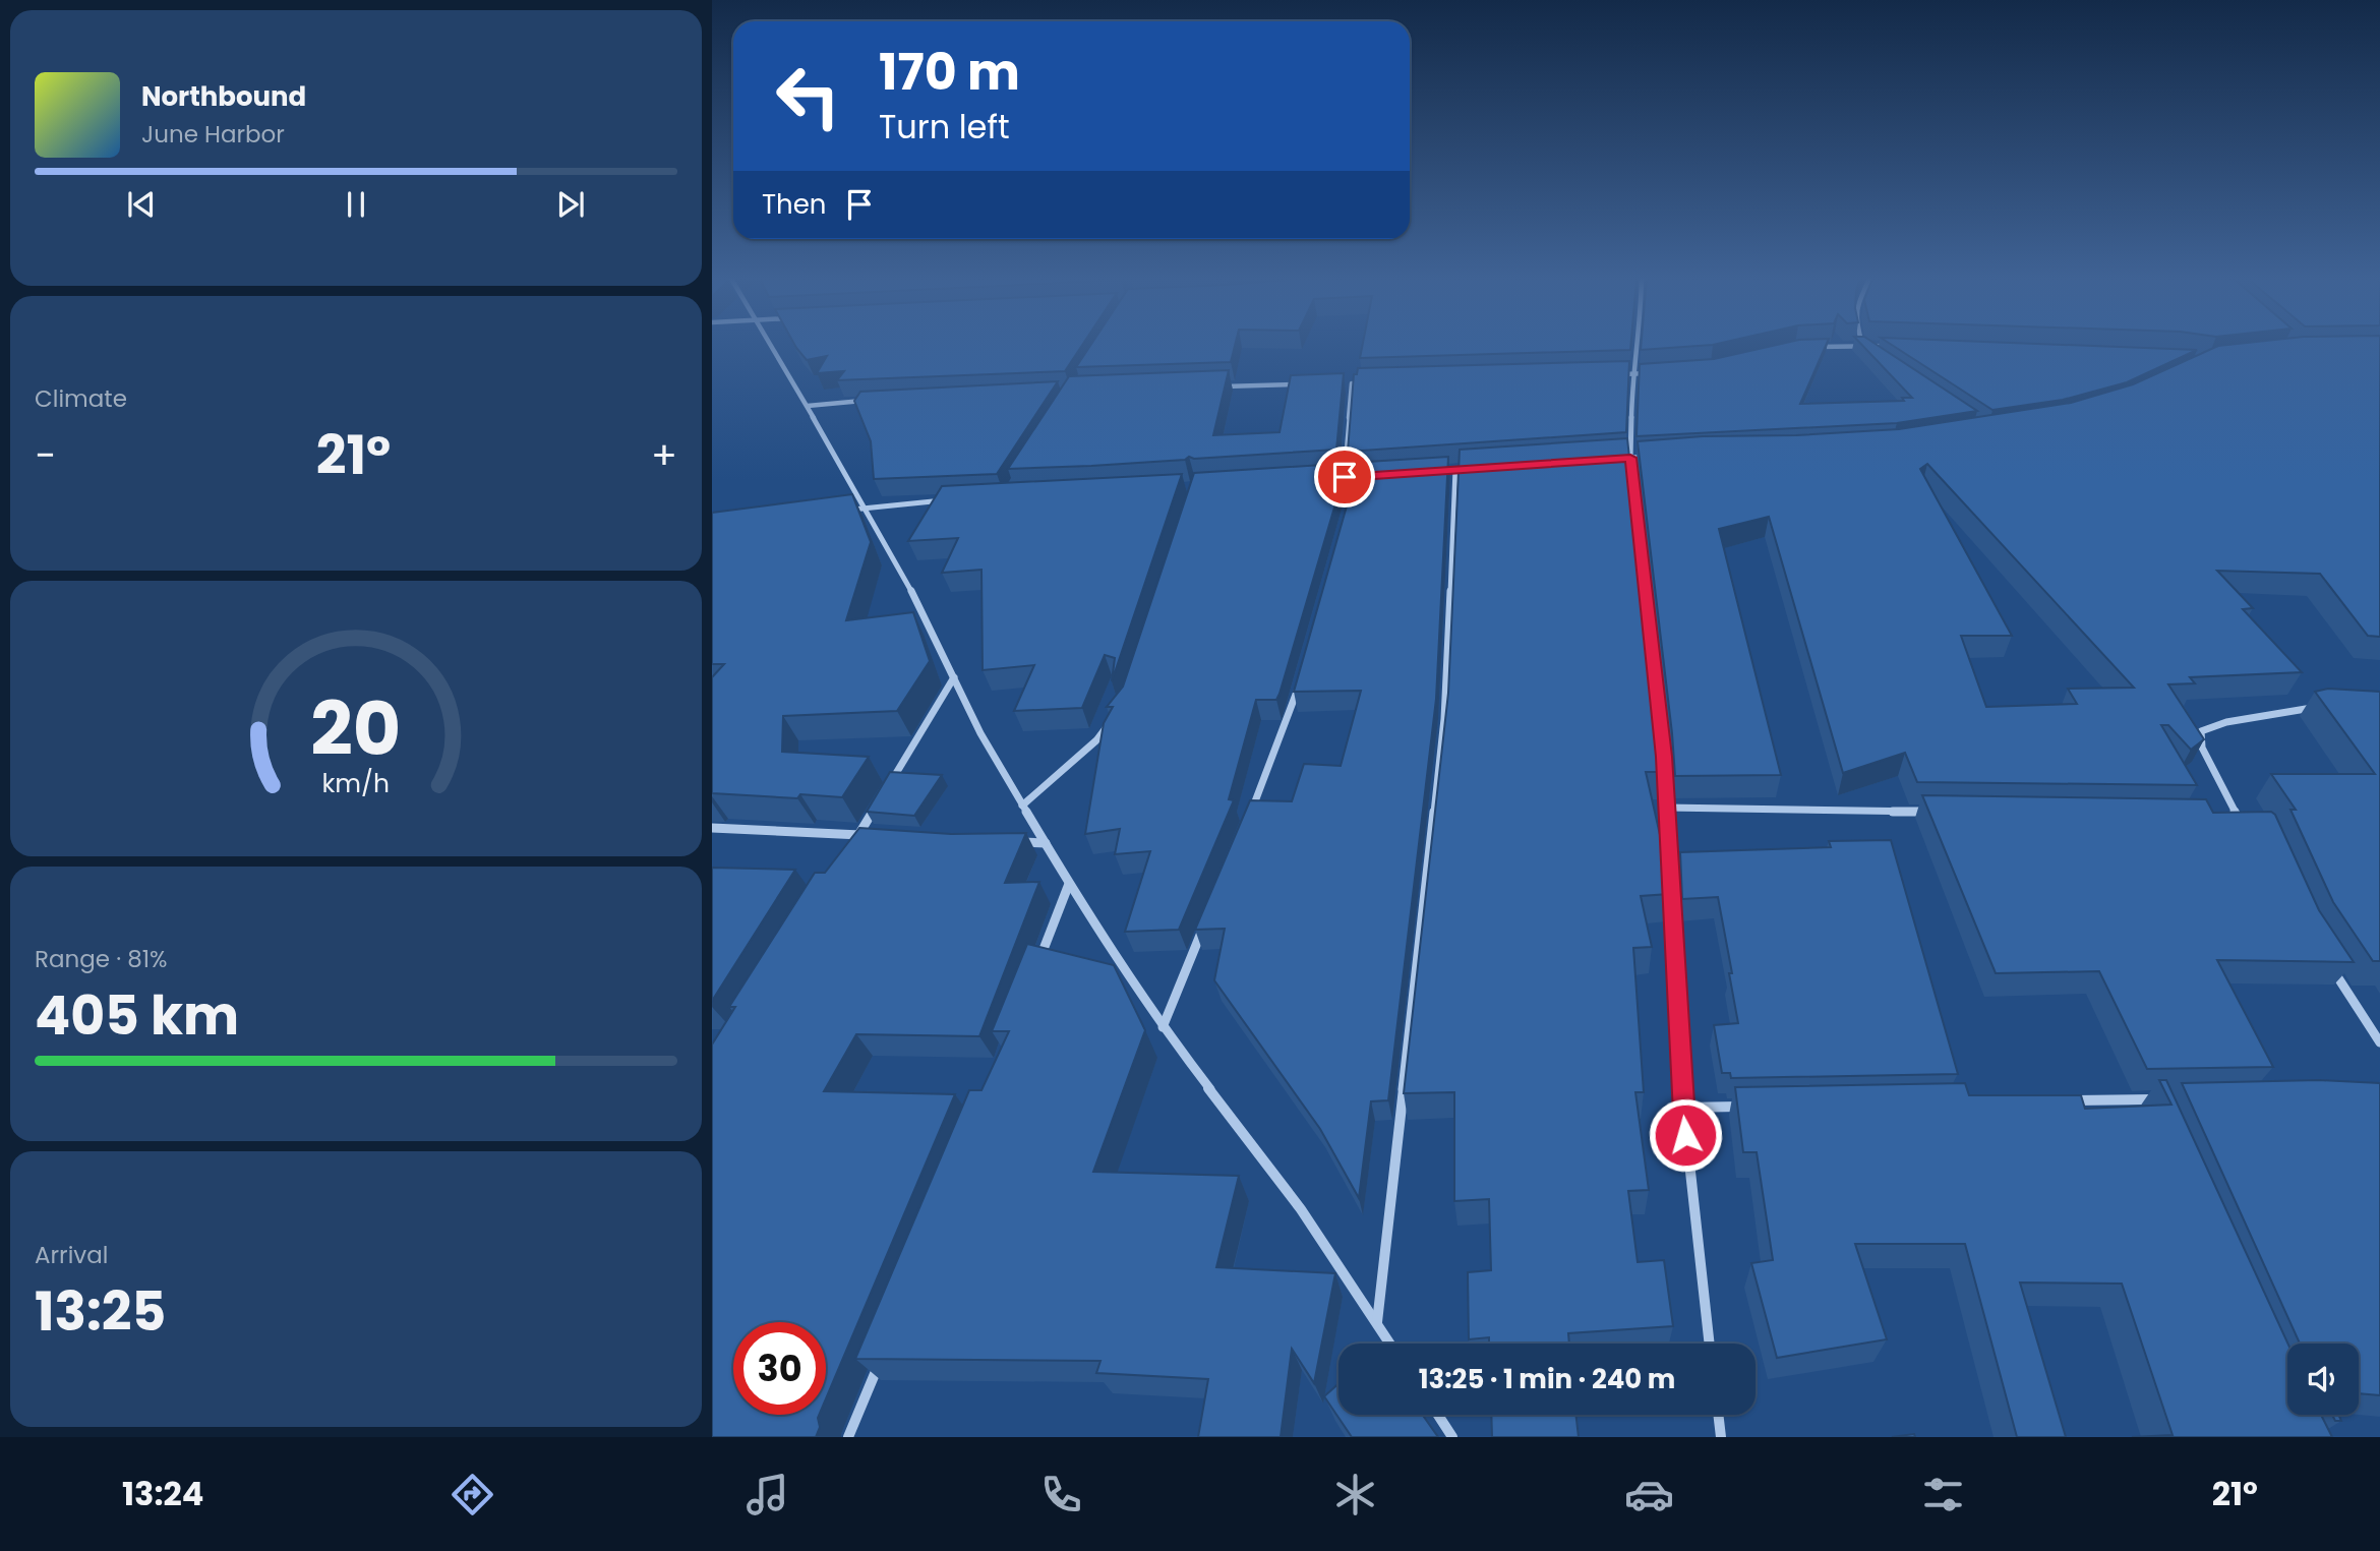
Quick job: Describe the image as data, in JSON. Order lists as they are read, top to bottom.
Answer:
{
  "page": {
    "turn": ["170 m", "Turn left"],
    "song": ["Northbound", "June Harbor"],
    "then": "Then",
    "tile": [
      "Climate",
      ["Range · 81%", "405 km"],
      ["Arrival", "13:25"]
    ],
    "heat": ["−", "21°", "+"],
    "limit": "30",
    "trip": "13:25 · 1 min · 240 m",
    "tabs": ["13:24", "21°"],
    "gauge": ["20", "km/h"]
  }
}
